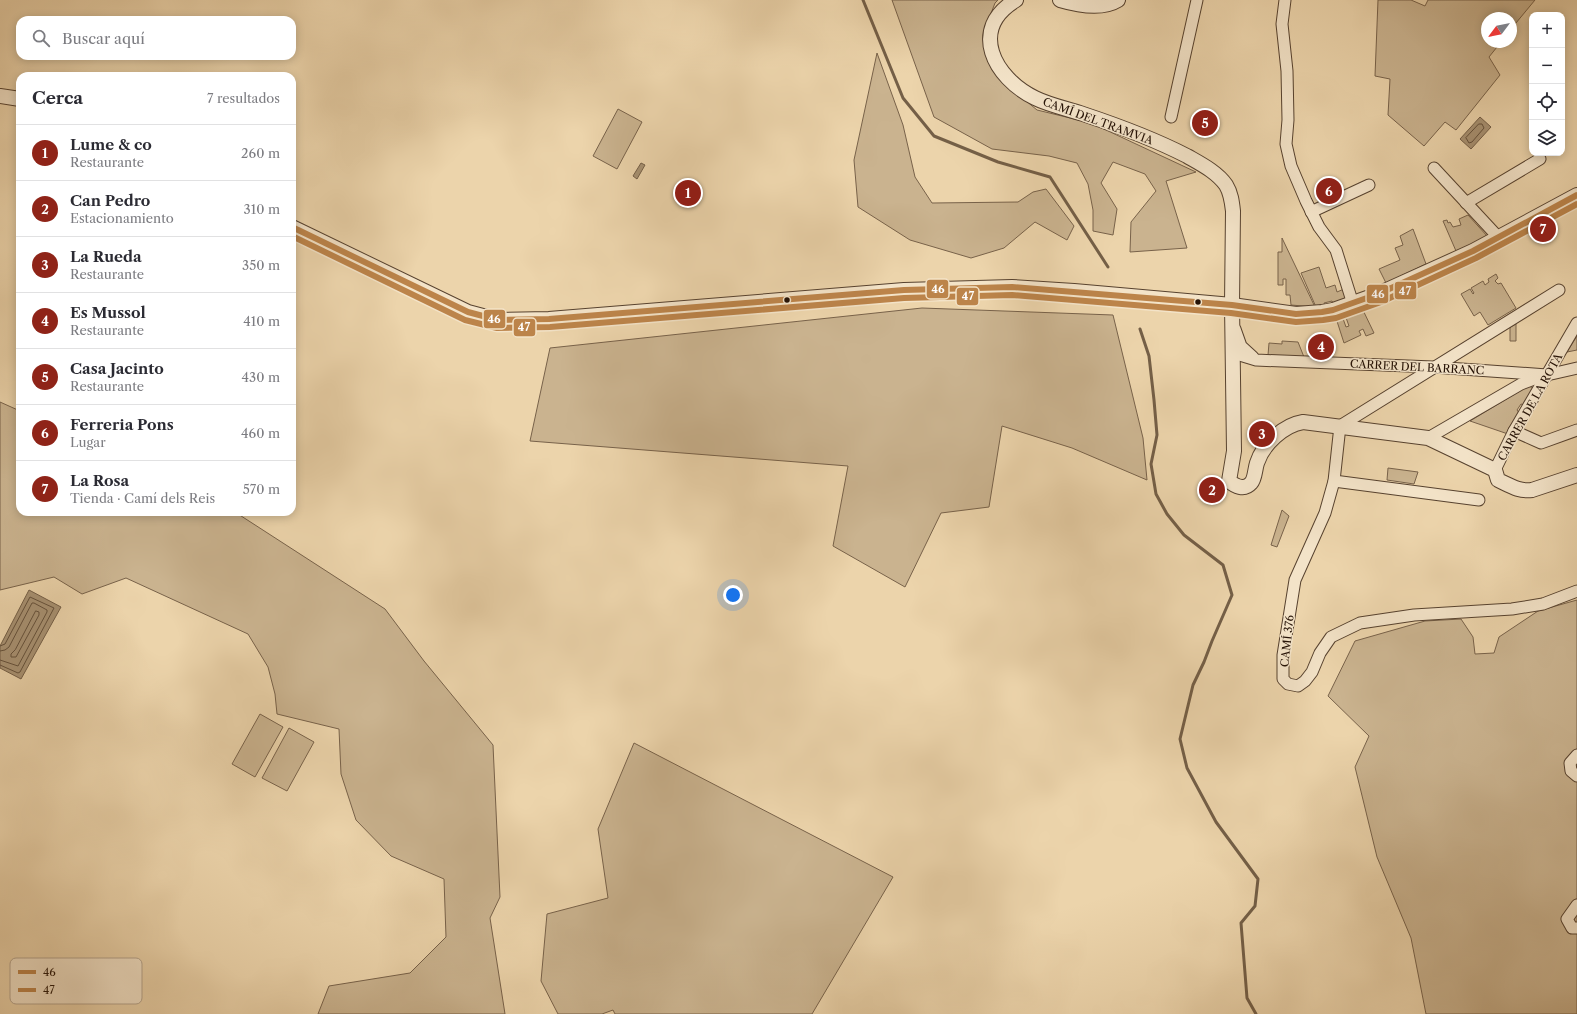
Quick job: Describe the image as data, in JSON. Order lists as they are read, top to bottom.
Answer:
{
  "streets": {
    "street": [
      "CAMÍ DEL TRAMVIA",
      "CARRER DEL BARRANC",
      "CARRER DE LA ROTA",
      "CAMÍ 376"
    ]
  },
  "crossings": [
    ["CAMÍ DEL TRAMVIA", "CARRER DEL BARRANC"],
    ["CAMÍ DEL TRAMVIA", "CAMÍ 376"],
    ["CARRER DEL BARRANC", "CARRER DE LA ROTA"]
  ],
  "lines": ["transit line 46", "transit line 47"],
  "legend": ["46", "47"],
  "north": "bottom left",
  "page": {
    "map_buttons": ["+", "−"],
    "search": "Buscar aquí",
    "heading": ["Cerca", "7 resultados"],
    "pins": [
      "5",
      "6",
      "1",
      "7",
      "4",
      "3",
      "2"
    ],
    "list": [
      {
        "mark": "1",
        "name": "Lume & co",
        "note": "Restaurante",
        "value": "260 m"
      },
      {
        "mark": "2",
        "name": "Can Pedro",
        "note": "Estacionamiento",
        "value": "310 m"
      },
      {
        "mark": "3",
        "name": "La Rueda",
        "note": "Restaurante",
        "value": "350 m"
      },
      {
        "mark": "4",
        "name": "Es Mussol",
        "note": "Restaurante",
        "value": "410 m"
      },
      {
        "mark": "5",
        "name": "Casa Jacinto",
        "note": "Restaurante",
        "value": "430 m"
      },
      {
        "mark": "6",
        "name": "Ferreria Pons",
        "note": "Lugar",
        "value": "460 m"
      },
      {
        "mark": "7",
        "name": "La Rosa",
        "note": "Tienda · Camí dels Reis",
        "value": "570 m"
      }
    ]
  }
}
